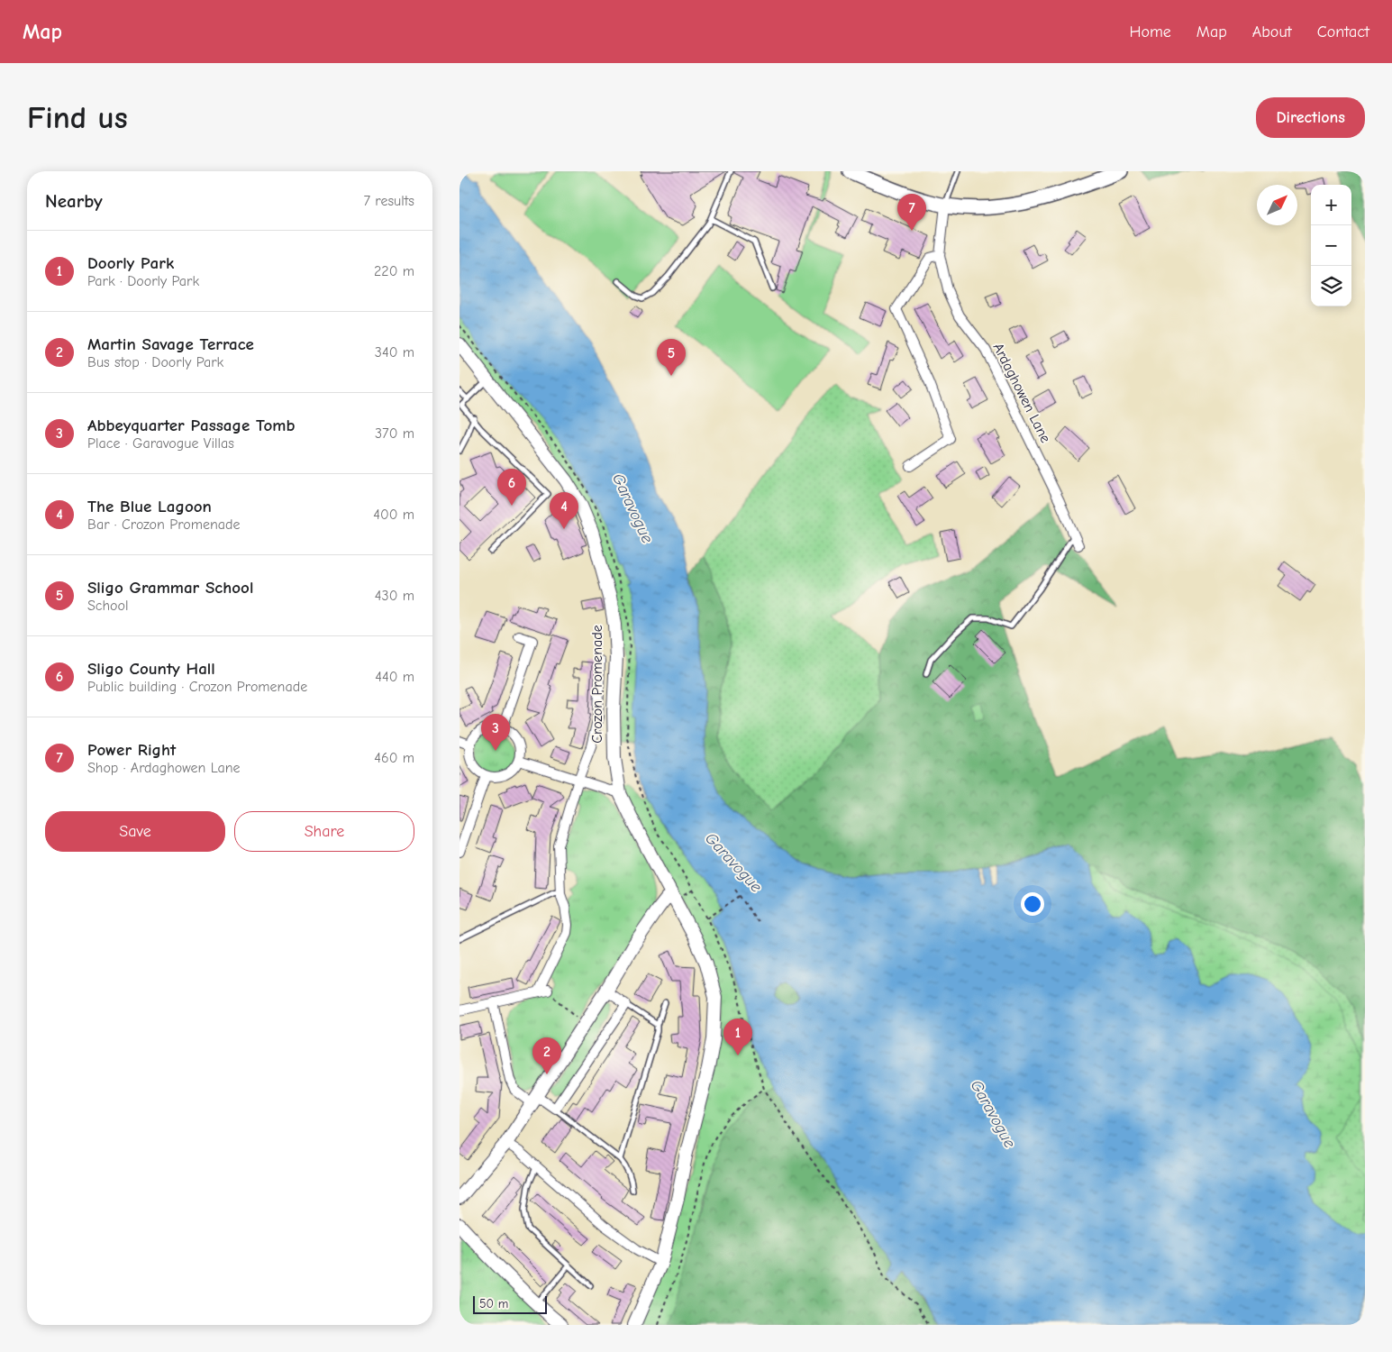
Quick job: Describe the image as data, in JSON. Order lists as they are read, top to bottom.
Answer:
{
  "streets": {
    "street": ["Ardaghowen Lane", "Crozon Promenade"]
  },
  "water": ["Garavogue"],
  "scale_bar": "50 m",
  "north": "top right",
  "page": {
    "header": "Map",
    "nav": [
      "Home",
      "Map",
      "About",
      "Contact"
    ],
    "buttons": [
      "Directions",
      ["Save", "Share"]
    ],
    "title": "Find us",
    "heading": ["Nearby", "7 results"],
    "map_buttons": ["+", "−"],
    "pins": [
      "7",
      "5",
      "6",
      "4",
      "3",
      "1",
      "2"
    ],
    "list": [
      {
        "mark": "1",
        "name": "Doorly Park",
        "note": "Park · Doorly Park",
        "value": "220 m"
      },
      {
        "mark": "2",
        "name": "Martin Savage Terrace",
        "note": "Bus stop · Doorly Park",
        "value": "340 m"
      },
      {
        "mark": "3",
        "name": "Abbeyquarter Passage Tomb",
        "note": "Place · Garavogue Villas",
        "value": "370 m"
      },
      {
        "mark": "4",
        "name": "The Blue Lagoon",
        "note": "Bar · Crozon Promenade",
        "value": "400 m"
      },
      {
        "mark": "5",
        "name": "Sligo Grammar School",
        "note": "School",
        "value": "430 m"
      },
      {
        "mark": "6",
        "name": "Sligo County Hall",
        "note": "Public building · Crozon Promenade",
        "value": "440 m"
      },
      {
        "mark": "7",
        "name": "Power Right",
        "note": "Shop · Ardaghowen Lane",
        "value": "460 m"
      }
    ],
    "scale": "50 m"
  }
}
